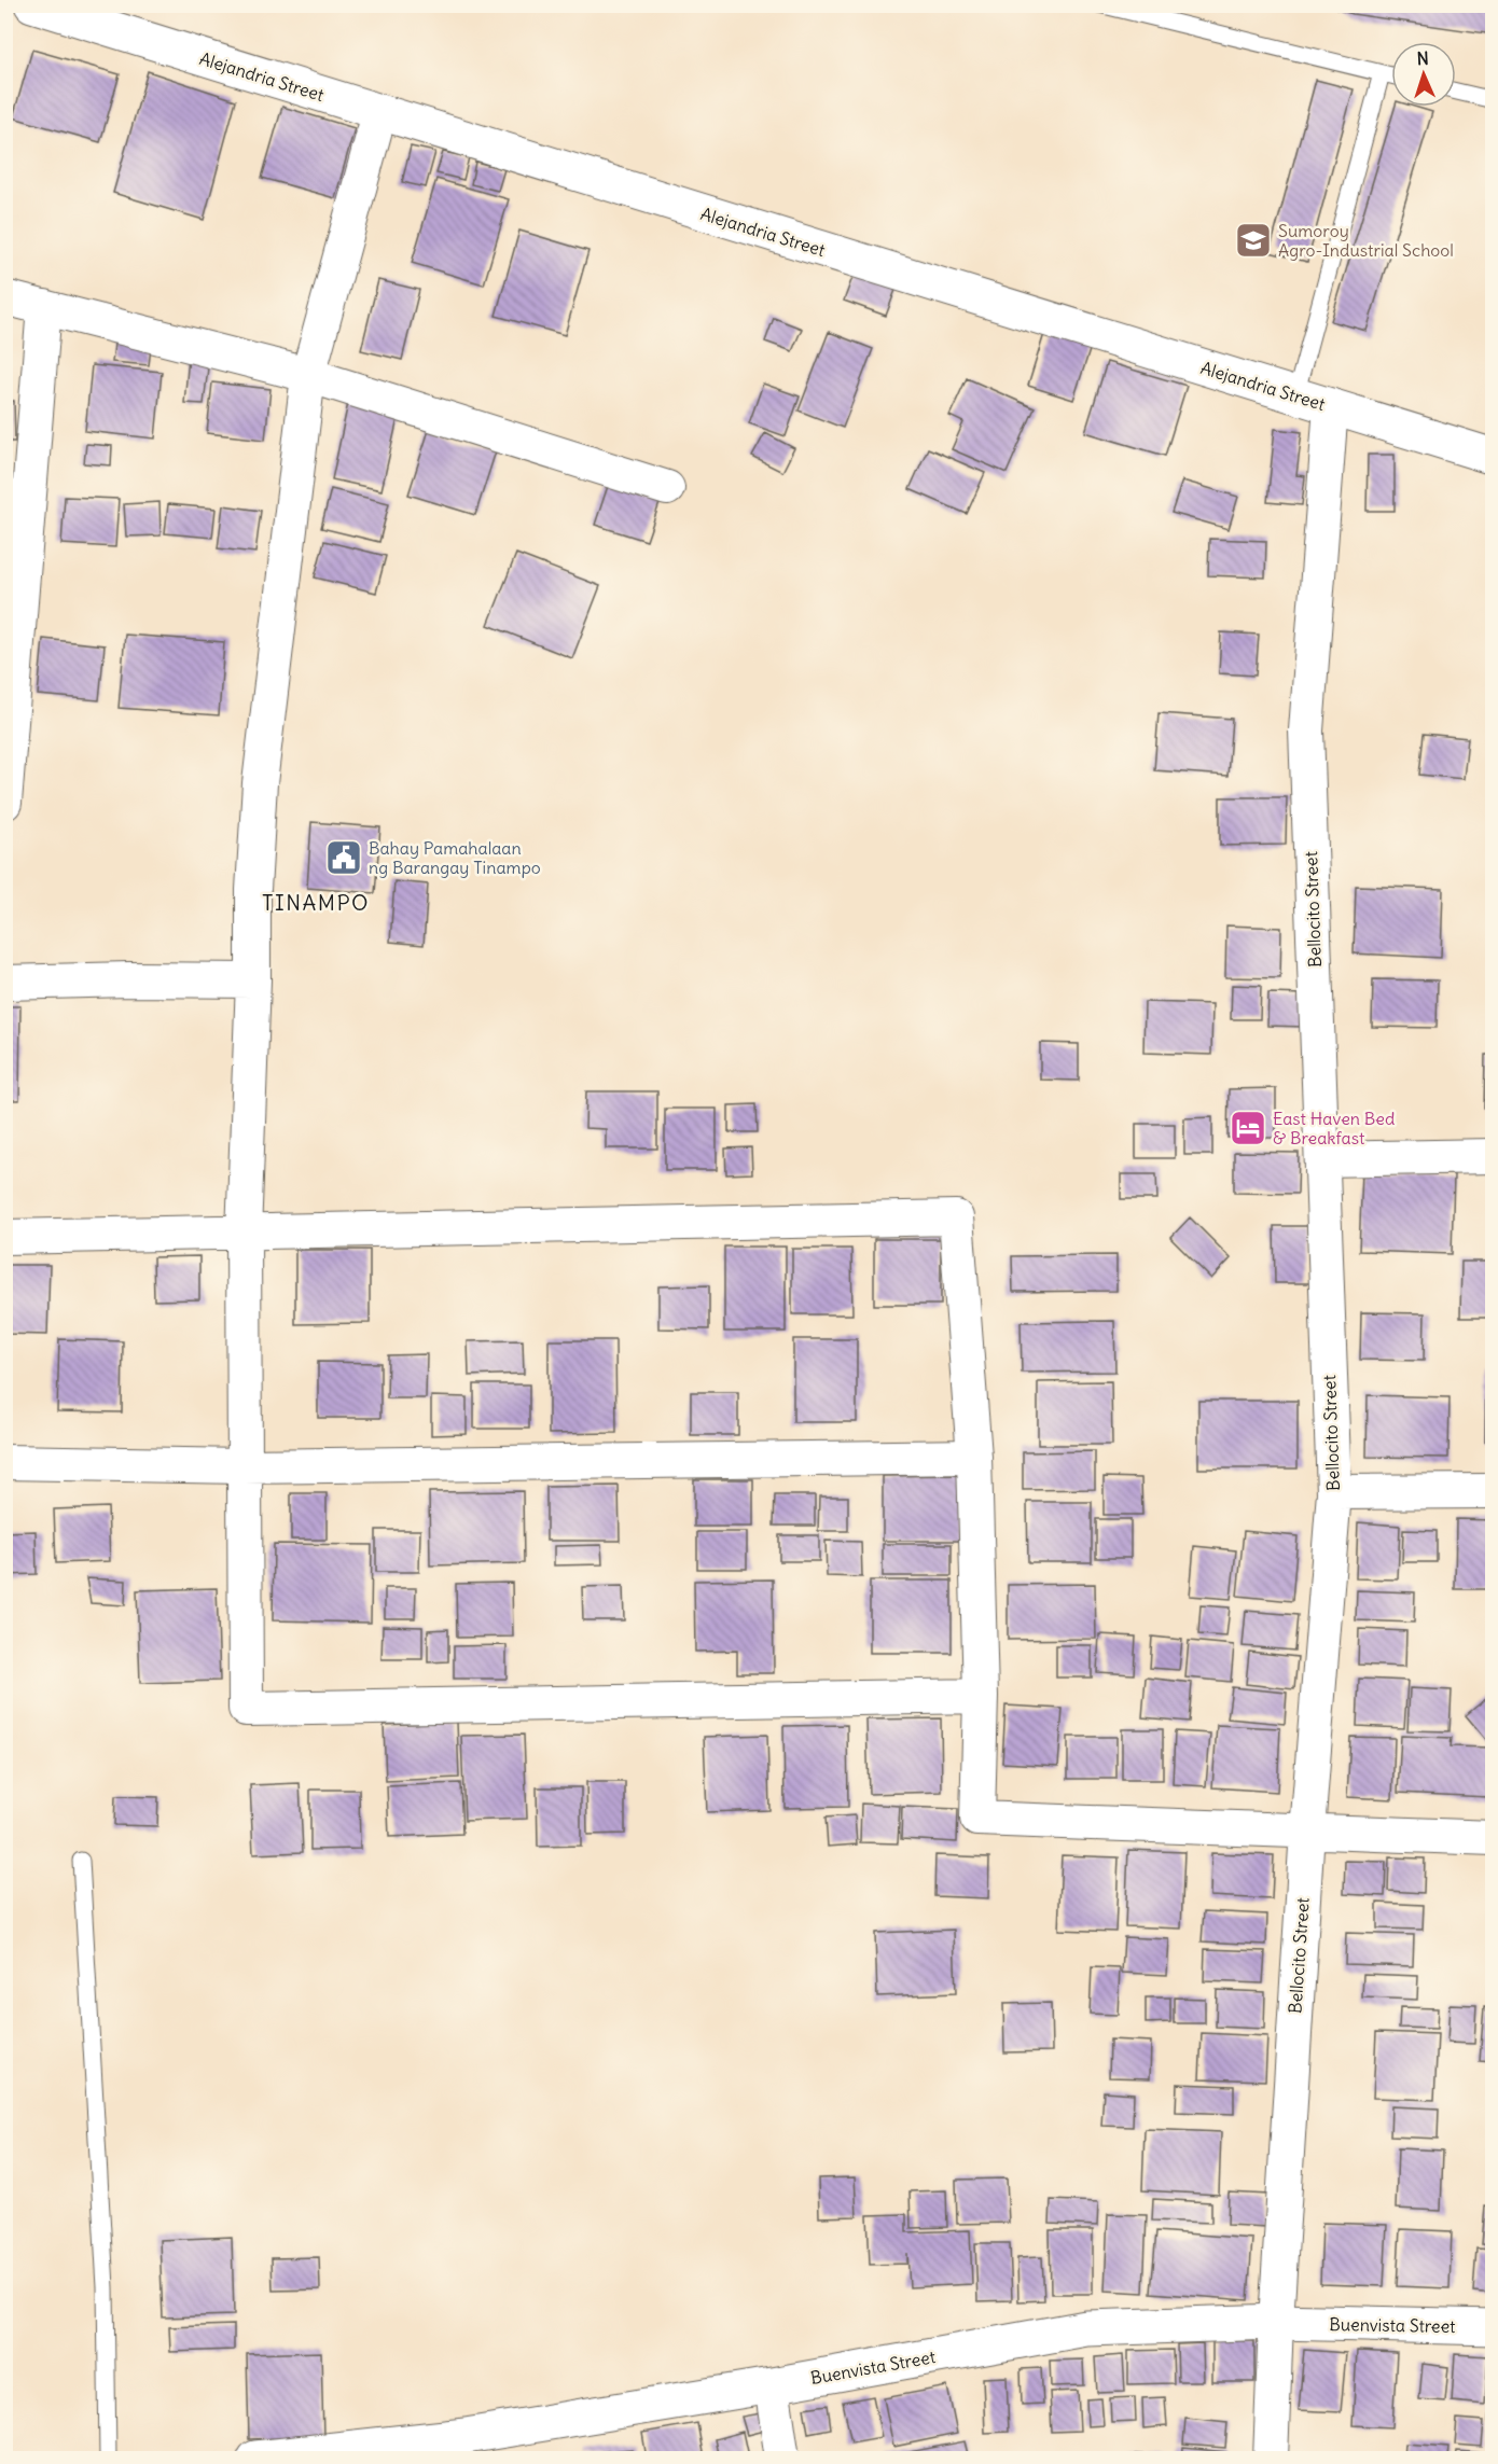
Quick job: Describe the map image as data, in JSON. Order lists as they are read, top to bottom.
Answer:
{
  "streets": {
    "main road": ["Alejandria Street", "Buenvista Street"],
    "street": ["Bellocito Street"]
  },
  "crossings": [
    ["Alejandria Street", "Bellocito Street"],
    ["Bellocito Street", "Buenvista Street"]
  ],
  "districts": ["TINAMPO"],
  "places": {
    "school or university": ["Sumoroy Agro-Industrial School"],
    "public building": ["Bahay Pamahalaan ng Barangay Tinampo"],
    "hotel": ["East Haven Bed & Breakfast"]
  },
  "north": "top"
}
